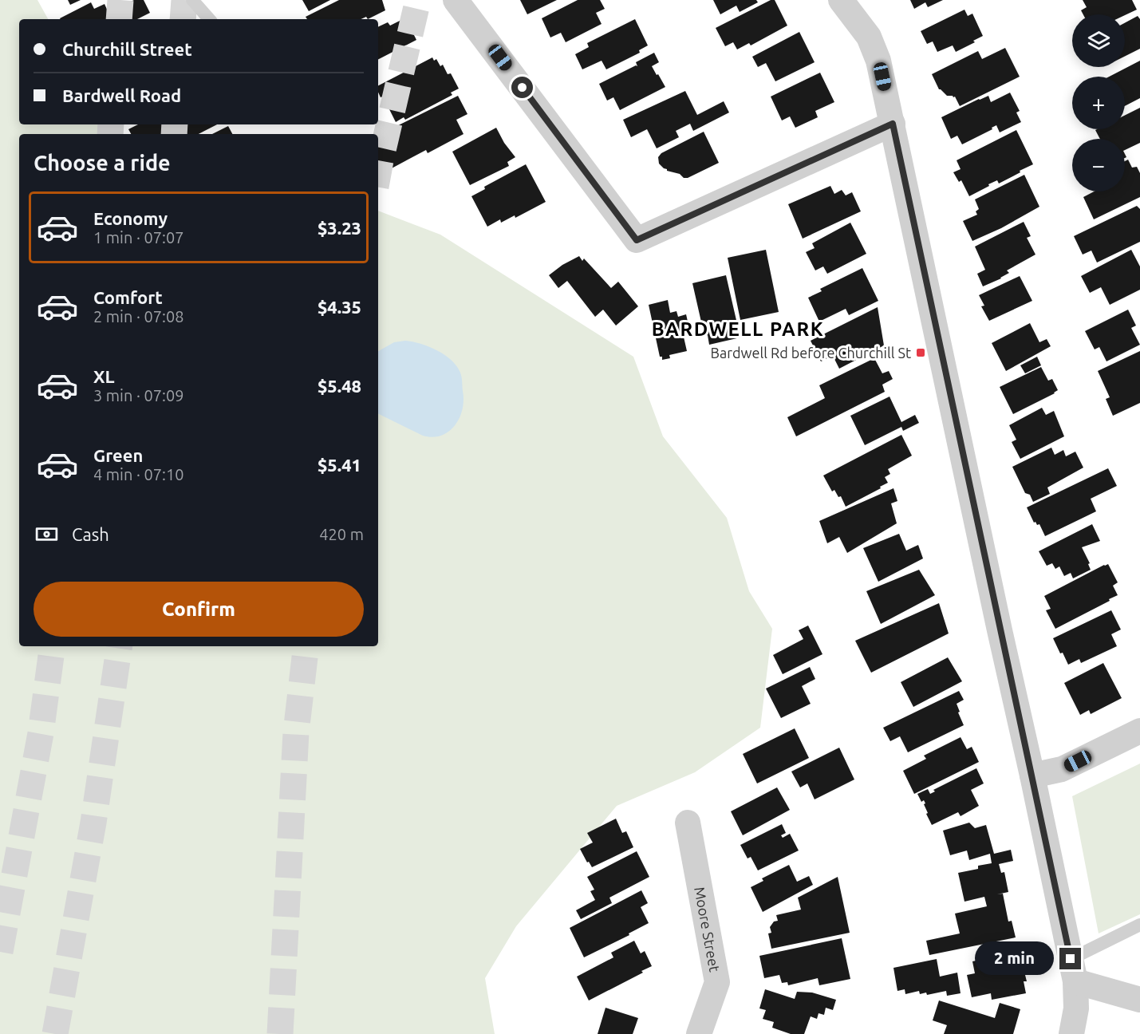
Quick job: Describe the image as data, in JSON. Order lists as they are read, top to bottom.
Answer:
{
  "streets": {
    "street": ["Moore Street"]
  },
  "districts": ["BARDWELL PARK"],
  "places": {
    "transit": ["Bardwell Rd before Churchill St"]
  },
  "page": {
    "map_buttons": ["+", "−"],
    "banner": ["Churchill Street", "Bardwell Road"],
    "heading": "Choose a ride",
    "list": [
      {
        "name": "Economy",
        "note": "1 min · 07:07",
        "value": "$3.23"
      },
      {
        "name": "Comfort",
        "note": "2 min · 07:08",
        "value": "$4.35"
      },
      {
        "name": "XL",
        "note": "3 min · 07:09",
        "value": "$5.48"
      },
      {
        "name": "Green",
        "note": "4 min · 07:10",
        "value": "$5.41"
      }
    ],
    "pay": ["Cash", "420 m"],
    "buttons": "Confirm",
    "bubble": "2 min"
  }
}
